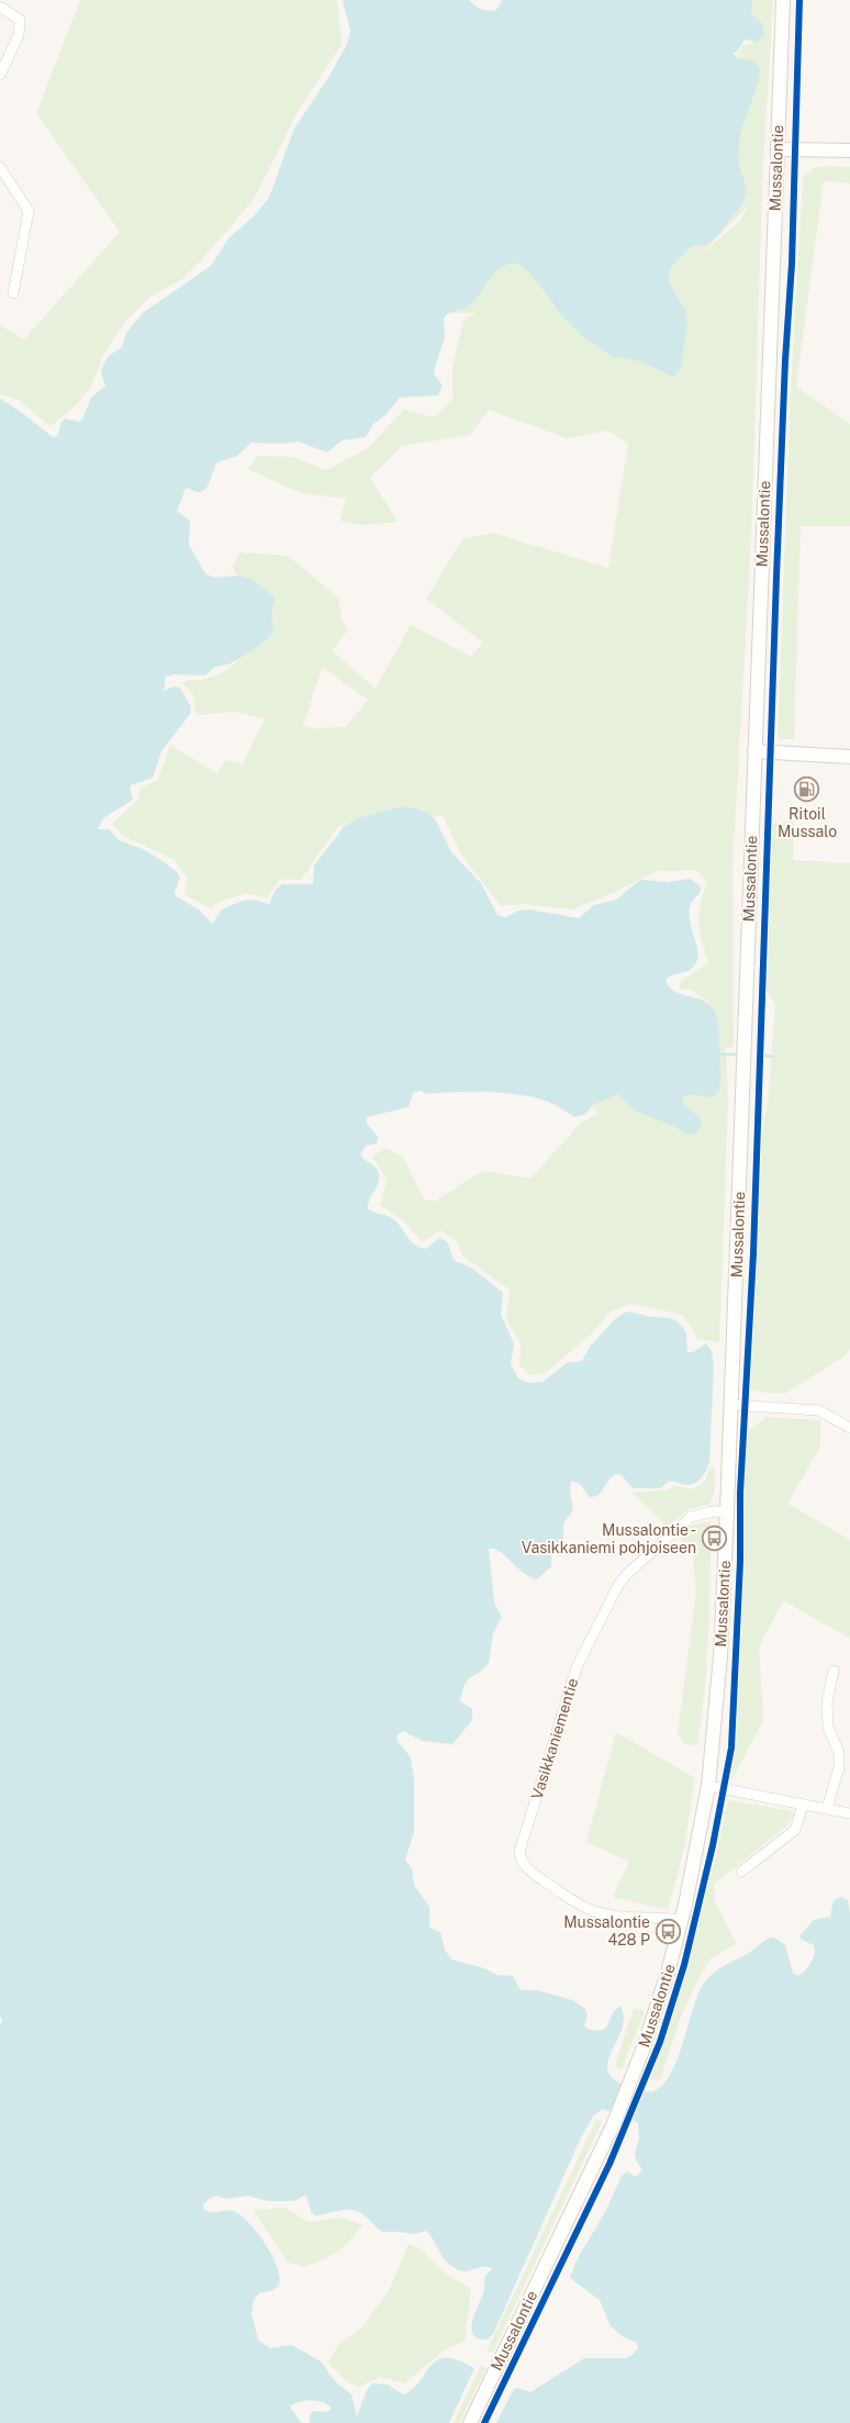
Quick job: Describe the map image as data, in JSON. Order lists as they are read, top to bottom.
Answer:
{
  "streets": {
    "main road": ["Mussalontie"],
    "street": ["Vasikkaniementie"]
  },
  "crossings": [
    ["Mussalontie", "Vasikkaniementie"]
  ],
  "places": {
    "fuel station": ["Ritoil Mussalo"],
    "bus stop": ["Mussalontie - Vasikkaniemi pohjoiseen", "Mussalontie 428 P"]
  }
}
